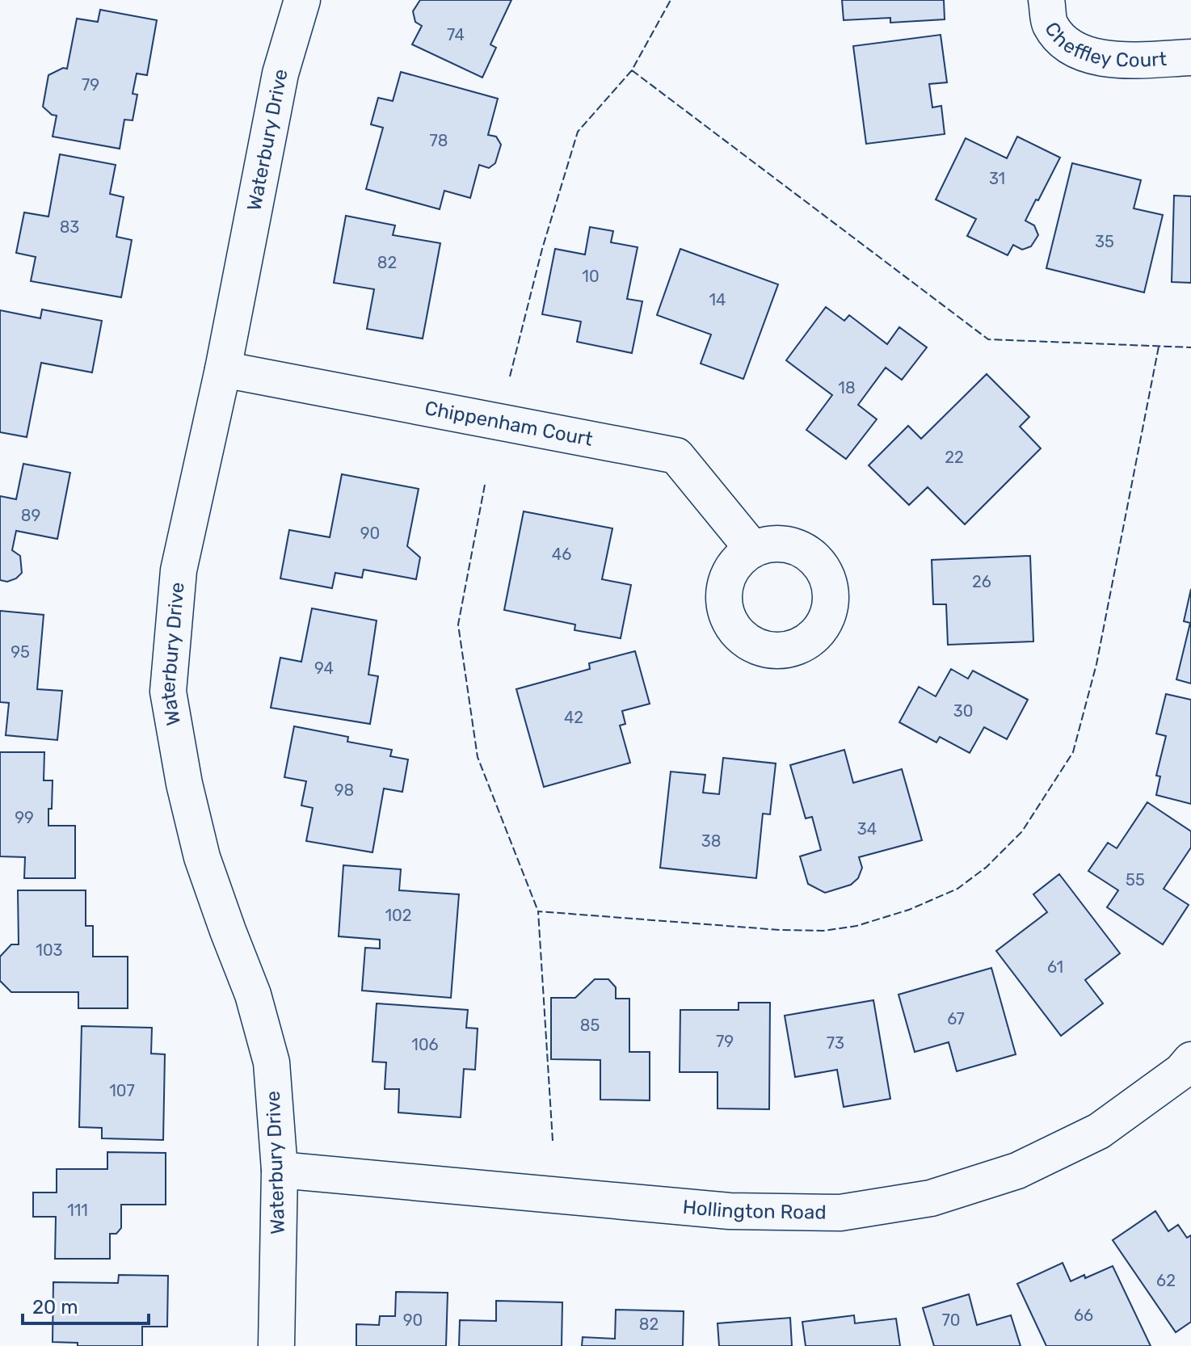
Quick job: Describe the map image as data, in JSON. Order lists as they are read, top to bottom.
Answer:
{
  "streets": {
    "street": [
      "Cheffley Court",
      "Waterbury Drive",
      "Chippenham Court",
      "Hollington Road"
    ]
  },
  "crossings": [
    ["Waterbury Drive", "Chippenham Court"],
    ["Waterbury Drive", "Hollington Road"]
  ],
  "house_numbers": [
    "74",
    "79",
    "78",
    "31",
    "83",
    "35",
    "82",
    "10",
    "14",
    "18",
    "22",
    "89",
    "90",
    "46",
    "26",
    "95",
    "94",
    "30",
    "42",
    "98",
    "99",
    "34",
    "38",
    "55",
    "102",
    "103",
    "61",
    "67",
    "85",
    "79",
    "73",
    "106",
    "107",
    "111",
    "62",
    "66",
    "90",
    "70",
    "82"
  ],
  "scale_bar": "20 m"
}
